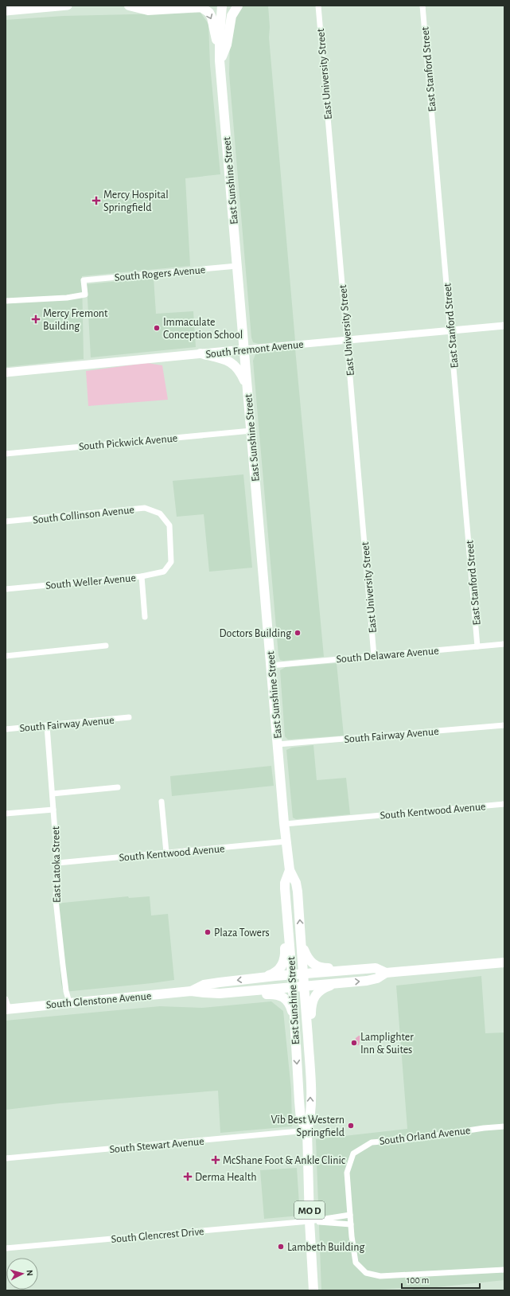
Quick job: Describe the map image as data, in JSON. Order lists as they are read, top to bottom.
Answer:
{
  "streets": {
    "main road": [
      "East Sunshine Street",
      "South Fremont Avenue",
      "South Glenstone Avenue",
      "MO D"
    ],
    "street": [
      "East Stanford Street",
      "East University Street",
      "South Rogers Avenue",
      "South Pickwick Avenue",
      "South Collinson Avenue",
      "South Weller Avenue",
      "South Delaware Avenue",
      "South Fairway Avenue",
      "South Kentwood Avenue",
      "East Latoka Street",
      "South Orland Avenue",
      "South Stewart Avenue",
      "South Glencrest Drive"
    ]
  },
  "crossings": [
    ["East Stanford Street", "South Fremont Avenue"],
    ["East Stanford Street", "South Delaware Avenue"],
    ["East University Street", "South Fremont Avenue"],
    ["East University Street", "South Delaware Avenue"],
    ["East Sunshine Street", "South Rogers Avenue"],
    ["East Sunshine Street", "South Fremont Avenue"],
    ["East Sunshine Street", "South Pickwick Avenue"],
    ["East Sunshine Street", "South Delaware Avenue"],
    ["East Sunshine Street", "South Fairway Avenue"],
    ["East Sunshine Street", "South Kentwood Avenue"],
    ["East Sunshine Street", "South Glenstone Avenue"],
    ["East Sunshine Street", "South Stewart Avenue"],
    ["East Sunshine Street", "South Glencrest Drive"],
    ["South Collinson Avenue", "South Weller Avenue"],
    ["South Fairway Avenue", "East Latoka Street"],
    ["South Kentwood Avenue", "East Latoka Street"],
    ["East Latoka Street", "South Glenstone Avenue"]
  ],
  "places": {
    "health": [
      "Mercy Hospital Springfield",
      "Mercy Fremont Building",
      "McShane Foot & Ankle Clinic",
      "Derma Health"
    ],
    "other": [
      "Immaculate Conception School",
      "Doctors Building",
      "Plaza Towers",
      "Lamplighter Inn & Suites",
      "Vīb Best Western Springfield",
      "Lambeth Building"
    ]
  },
  "scale_bar": "100 m",
  "north": "right"
}
